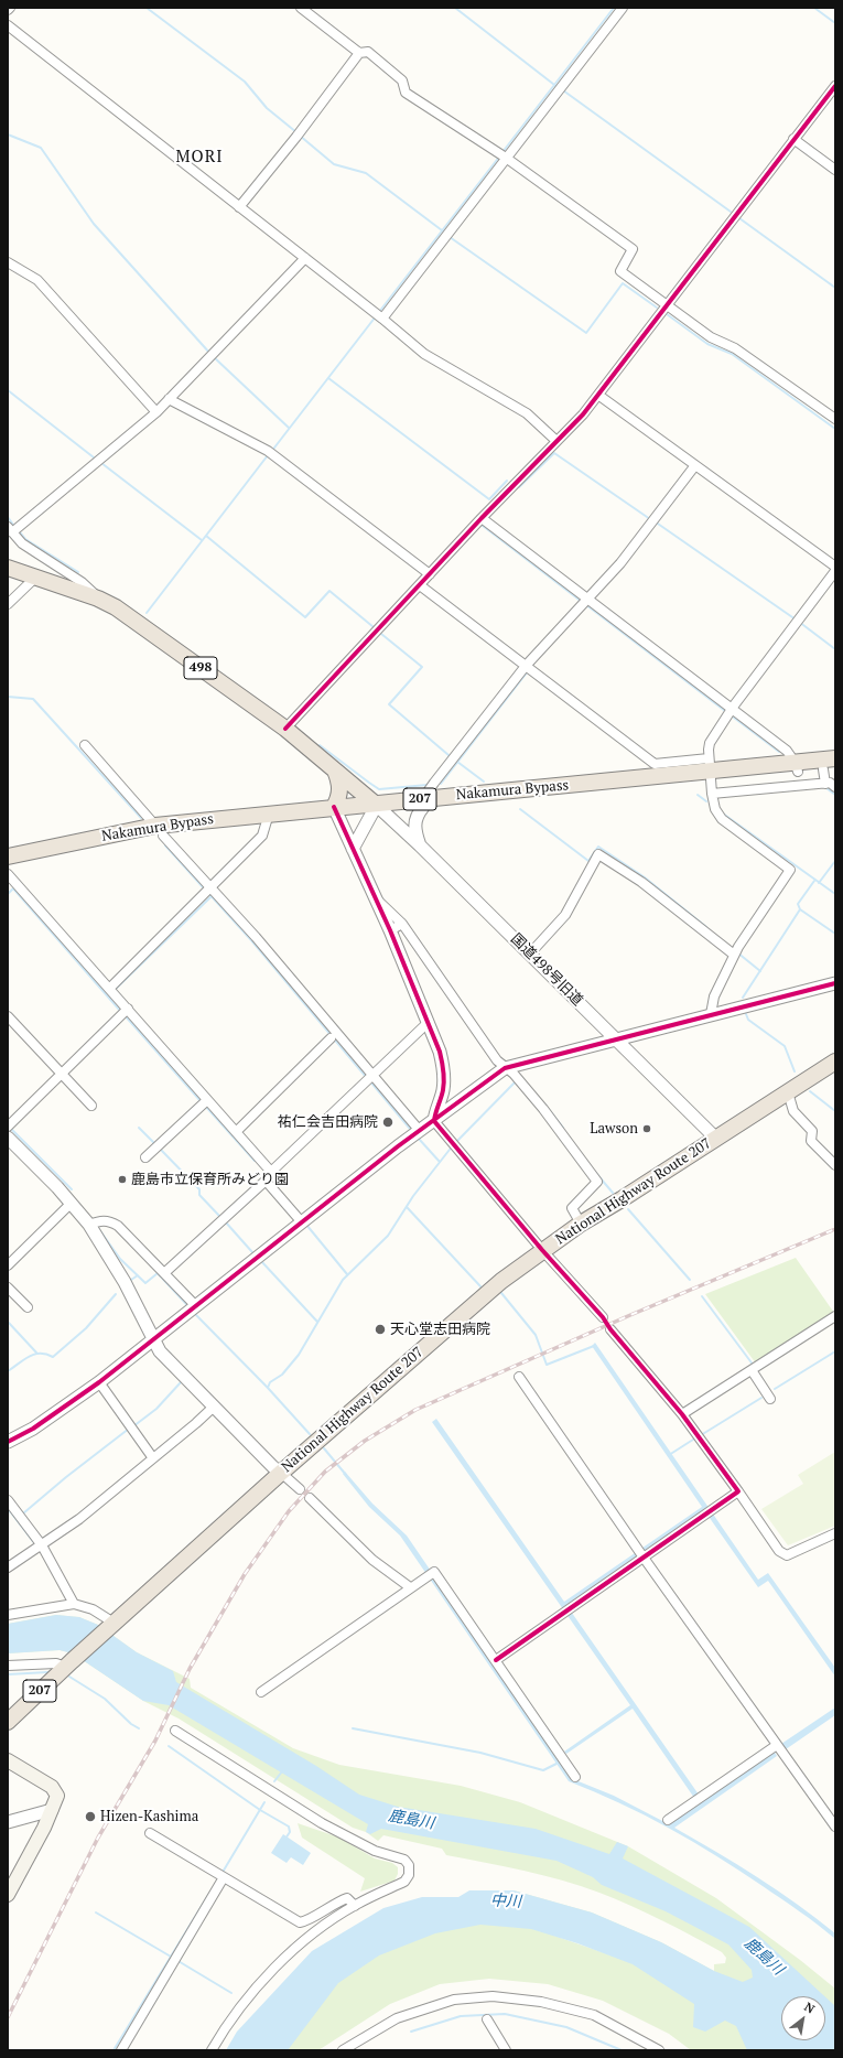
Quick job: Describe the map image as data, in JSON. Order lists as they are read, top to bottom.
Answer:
{
  "streets": {
    "highway": [
      "498",
      "Nakamura Bypass",
      "207",
      "National Highway Route 207"
    ],
    "street": ["国道498号旧道"]
  },
  "crossings": [
    ["498", "Nakamura Bypass"],
    ["498", "国道498号旧道"],
    ["Nakamura Bypass", "国道498号旧道"],
    ["国道498号旧道", "National Highway Route 207"]
  ],
  "districts": ["MORI"],
  "water": ["鹿島川", "中川"],
  "places": [
    "祐仁会吉田病院",
    "Lawson",
    "鹿島市立保育所みどり園",
    "天心堂志田病院",
    "Hizen-Kashima"
  ],
  "north": "top right"
}
